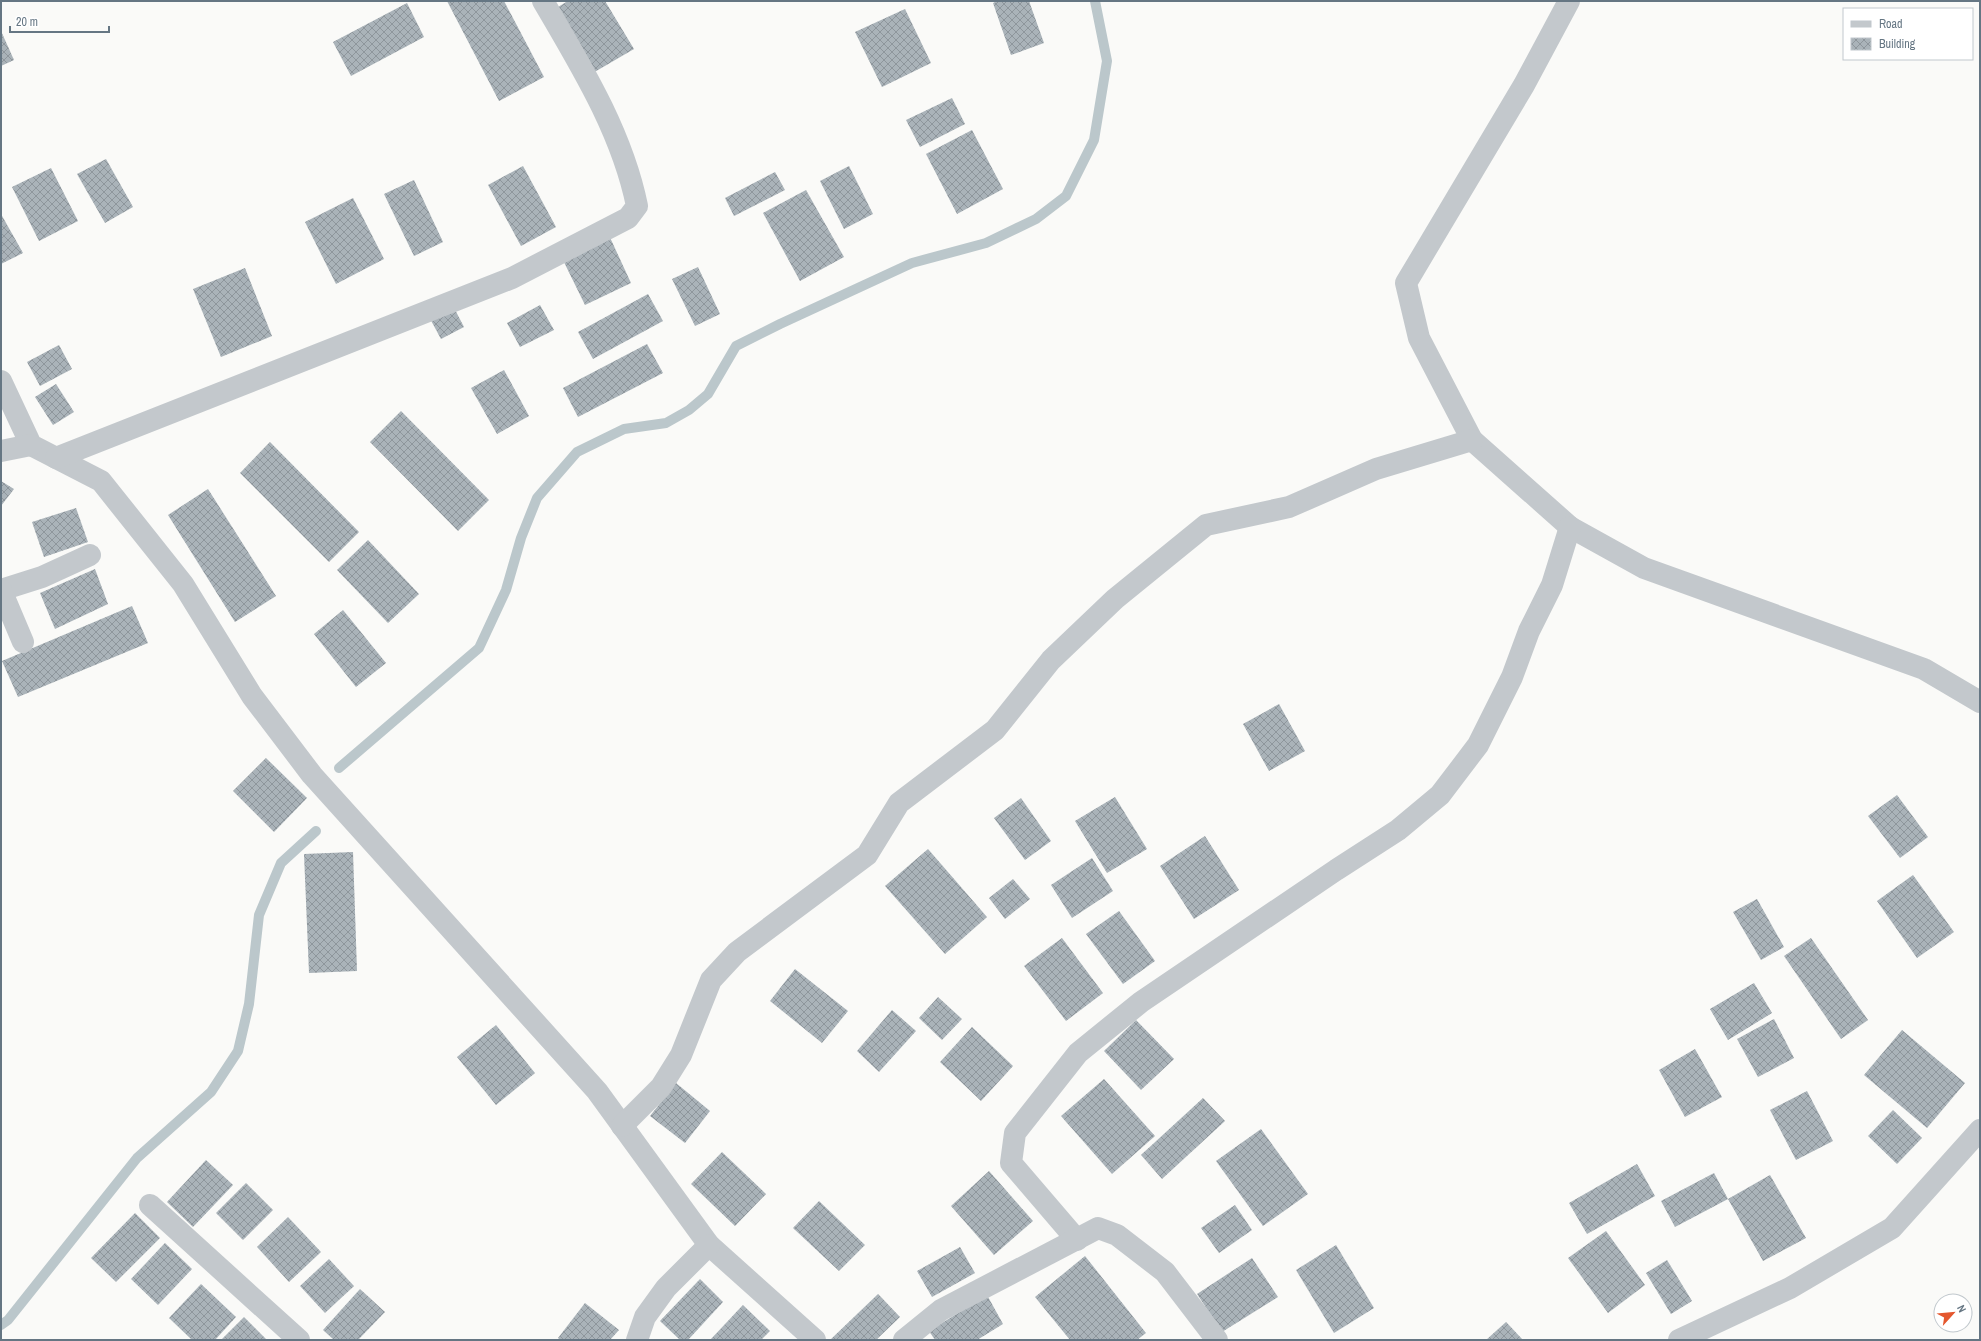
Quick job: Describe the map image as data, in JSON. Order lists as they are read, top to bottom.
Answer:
{
  "legend": ["Road", "Building"],
  "scale_bar": "20 m",
  "north": "top right"
}
